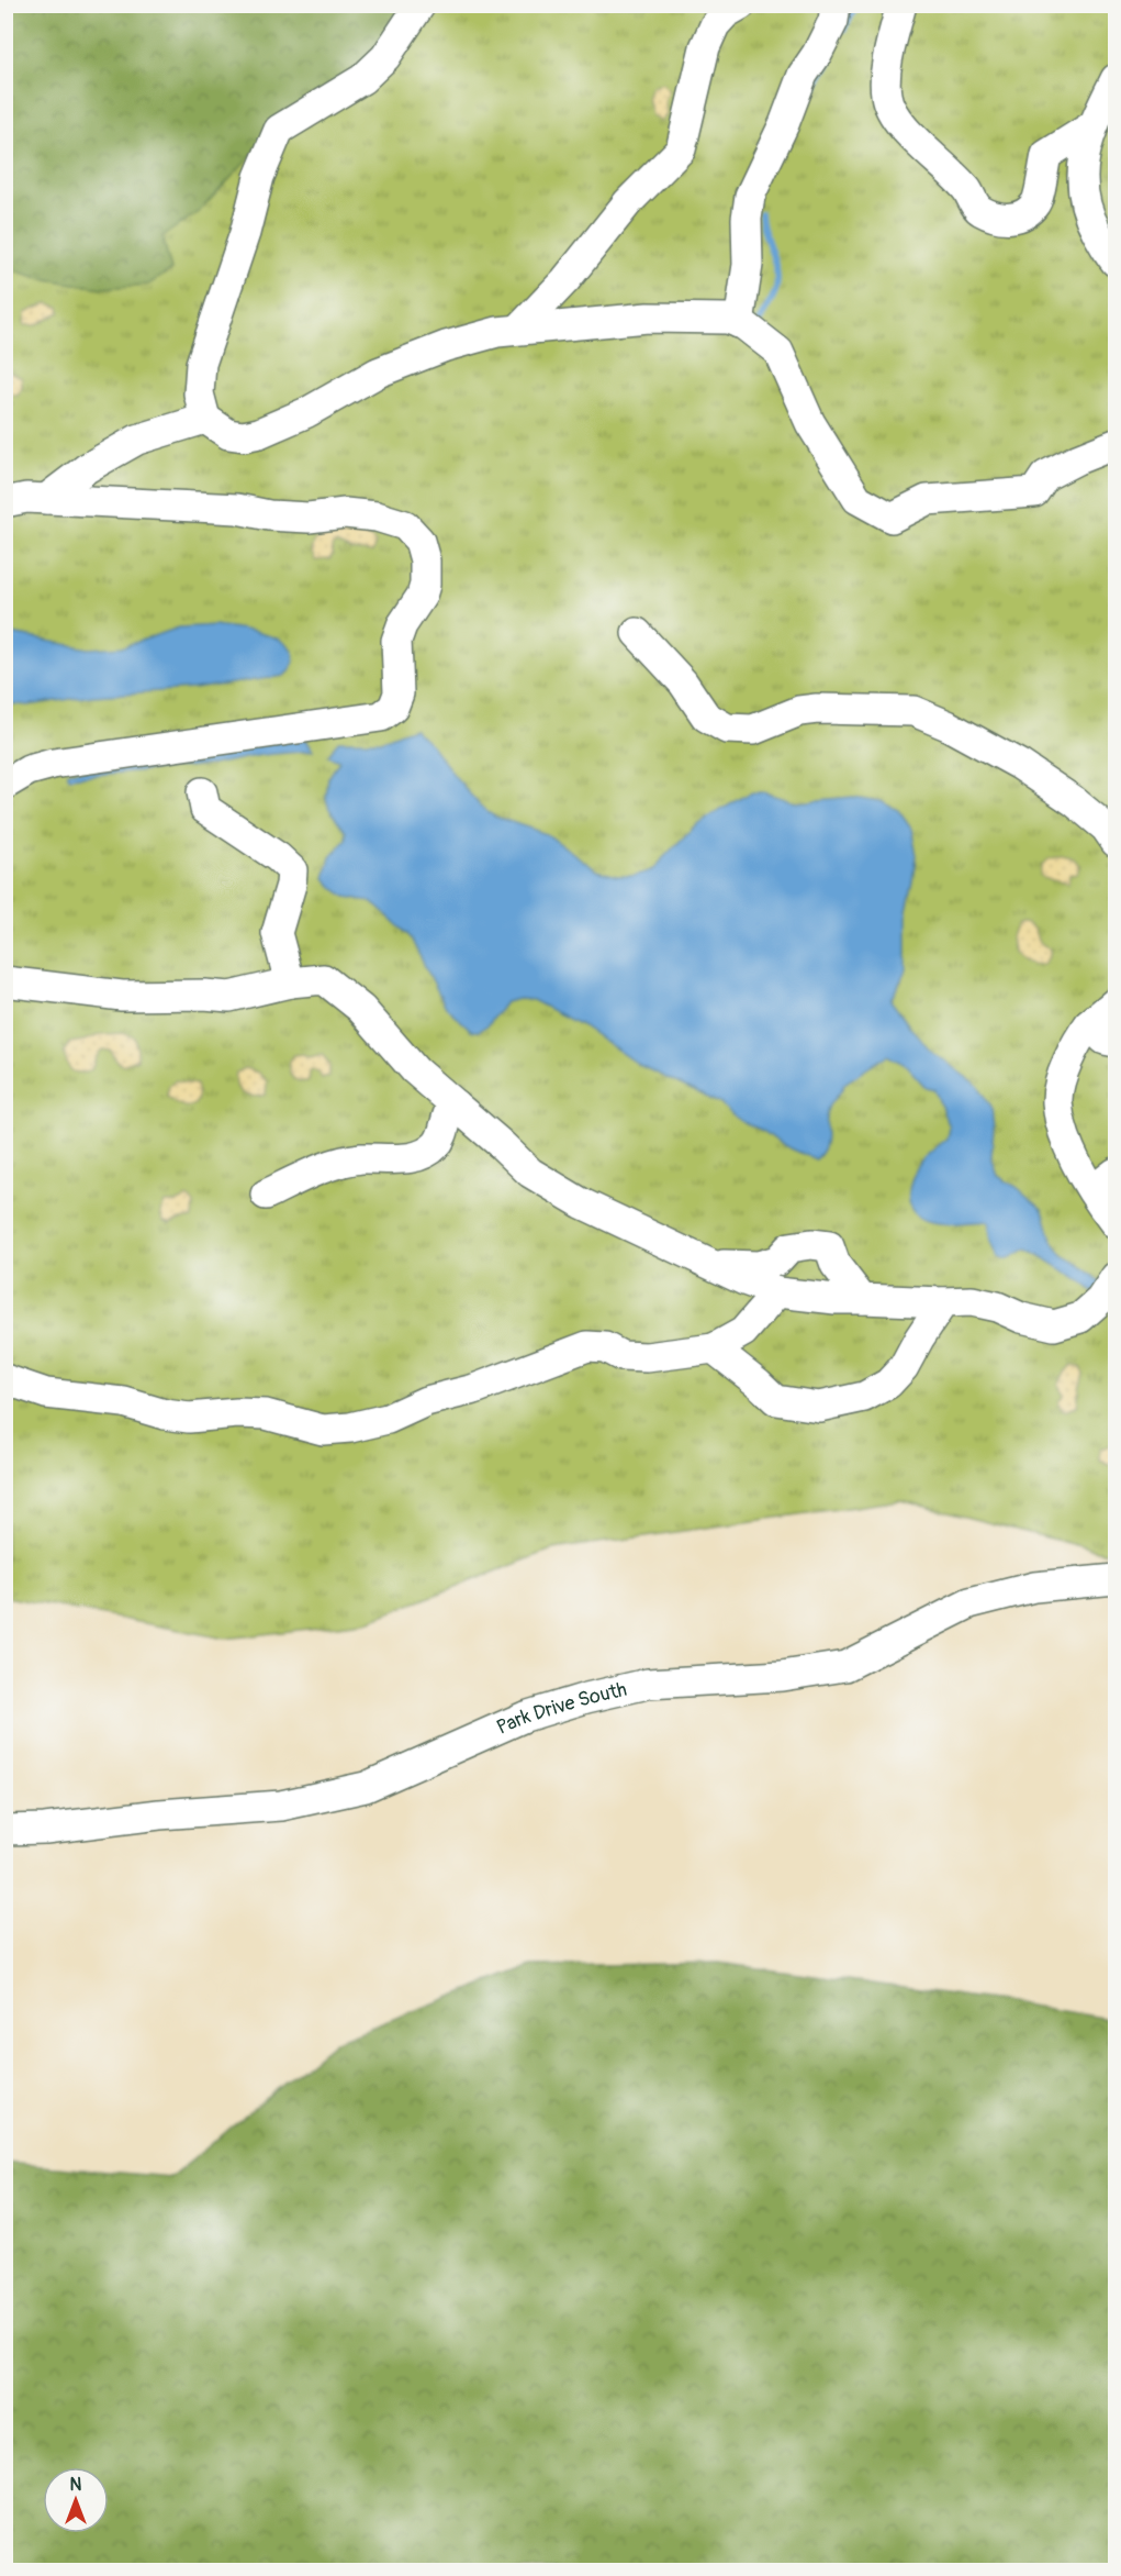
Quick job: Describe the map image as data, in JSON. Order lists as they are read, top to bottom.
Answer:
{
  "streets": {
    "street": ["Park Drive South"]
  },
  "north": "top"
}
